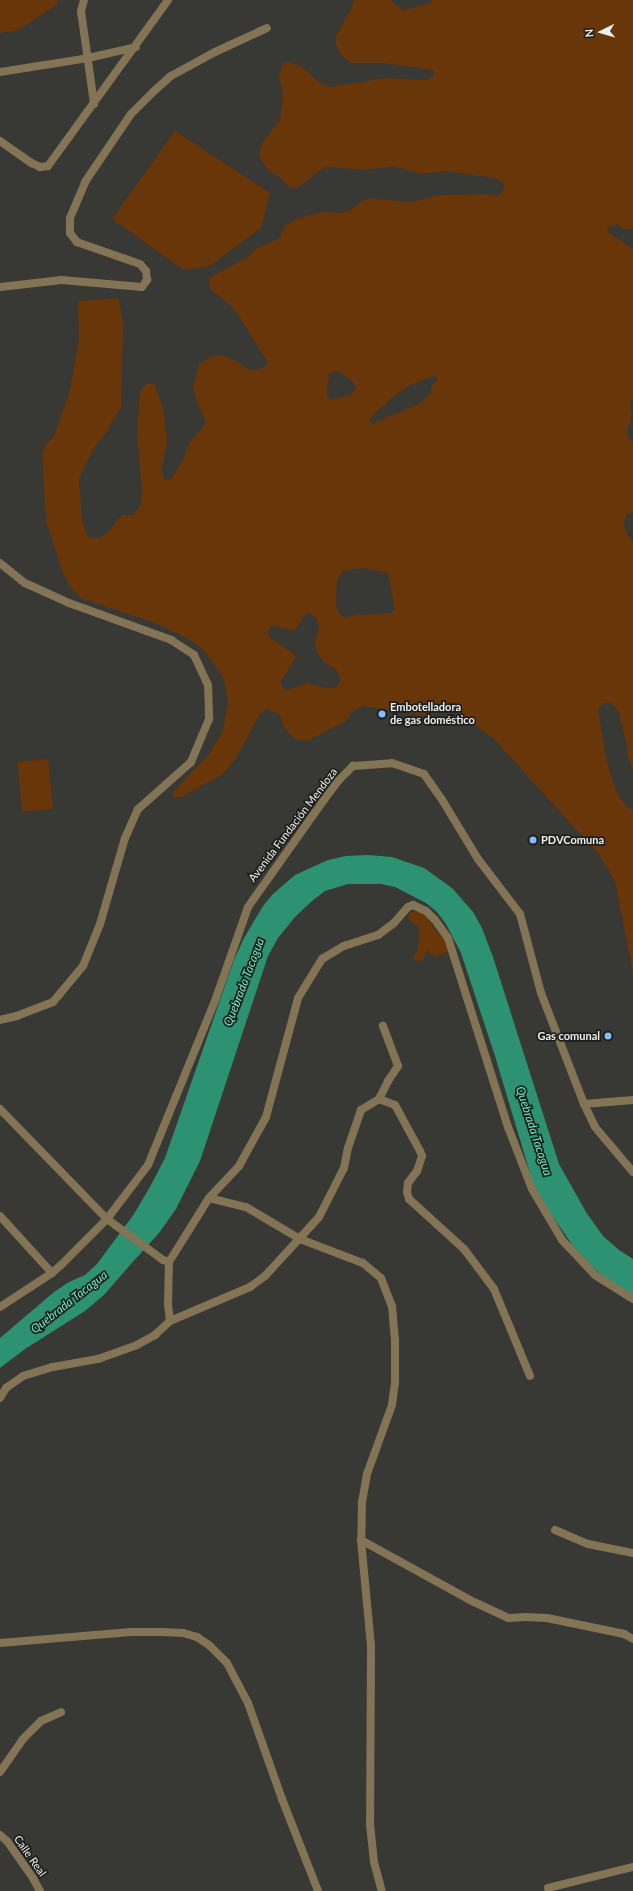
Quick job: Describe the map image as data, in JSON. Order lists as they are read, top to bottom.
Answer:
{
  "streets": {
    "street": ["Avenida Fundación Mendoza", "Calle Real"]
  },
  "water": ["Quebrada Tacagua"],
  "places": ["Embotelladora de gas doméstico", "PDVComuna", "Gas comunal"],
  "north": "left"
}
